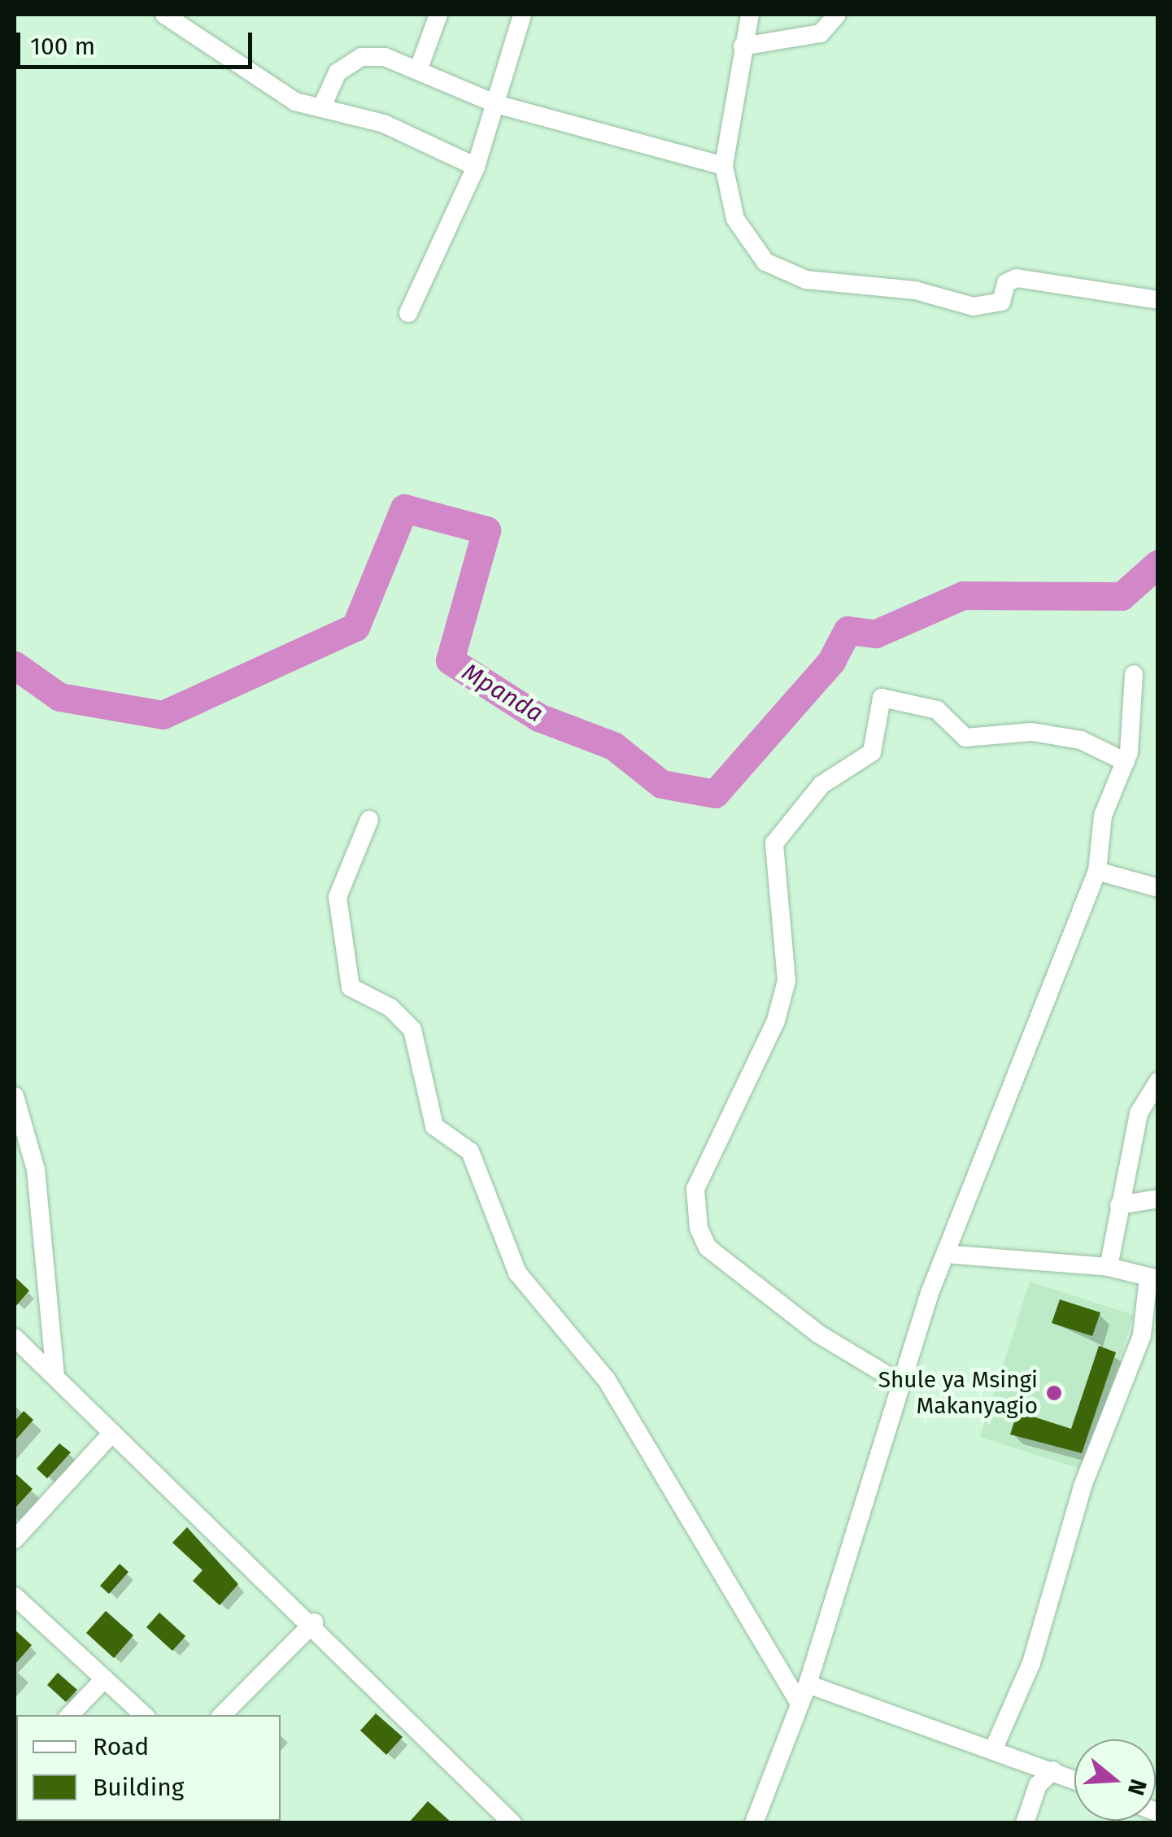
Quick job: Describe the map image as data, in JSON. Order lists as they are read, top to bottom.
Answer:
{
  "water": ["Mpanda"],
  "places": ["Shule ya Msingi Makanyagio"],
  "legend": ["Road", "Building"],
  "scale_bar": "100 m",
  "north": "right"
}
